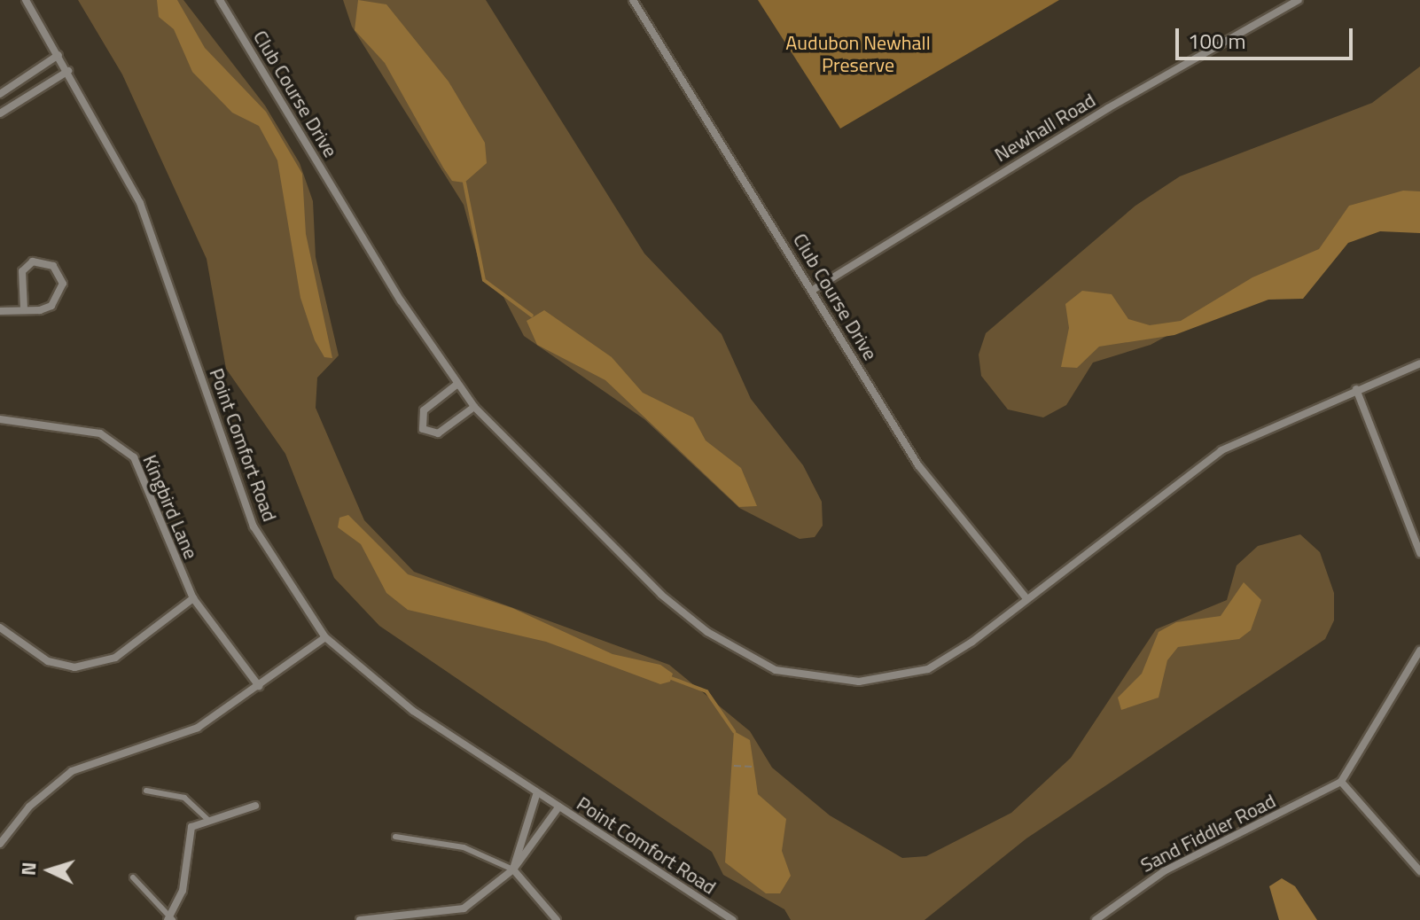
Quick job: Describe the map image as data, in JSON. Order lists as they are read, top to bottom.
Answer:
{
  "streets": {
    "street": [
      "Club Course Drive",
      "Newhall Road",
      "Point Comfort Road",
      "Kingbird Lane",
      "Sand Fiddler Road"
    ]
  },
  "crossings": [
    ["Club Course Drive", "Newhall Road"]
  ],
  "parks": ["Audubon Newhall Preserve"],
  "scale_bar": "100 m",
  "north": "left"
}
